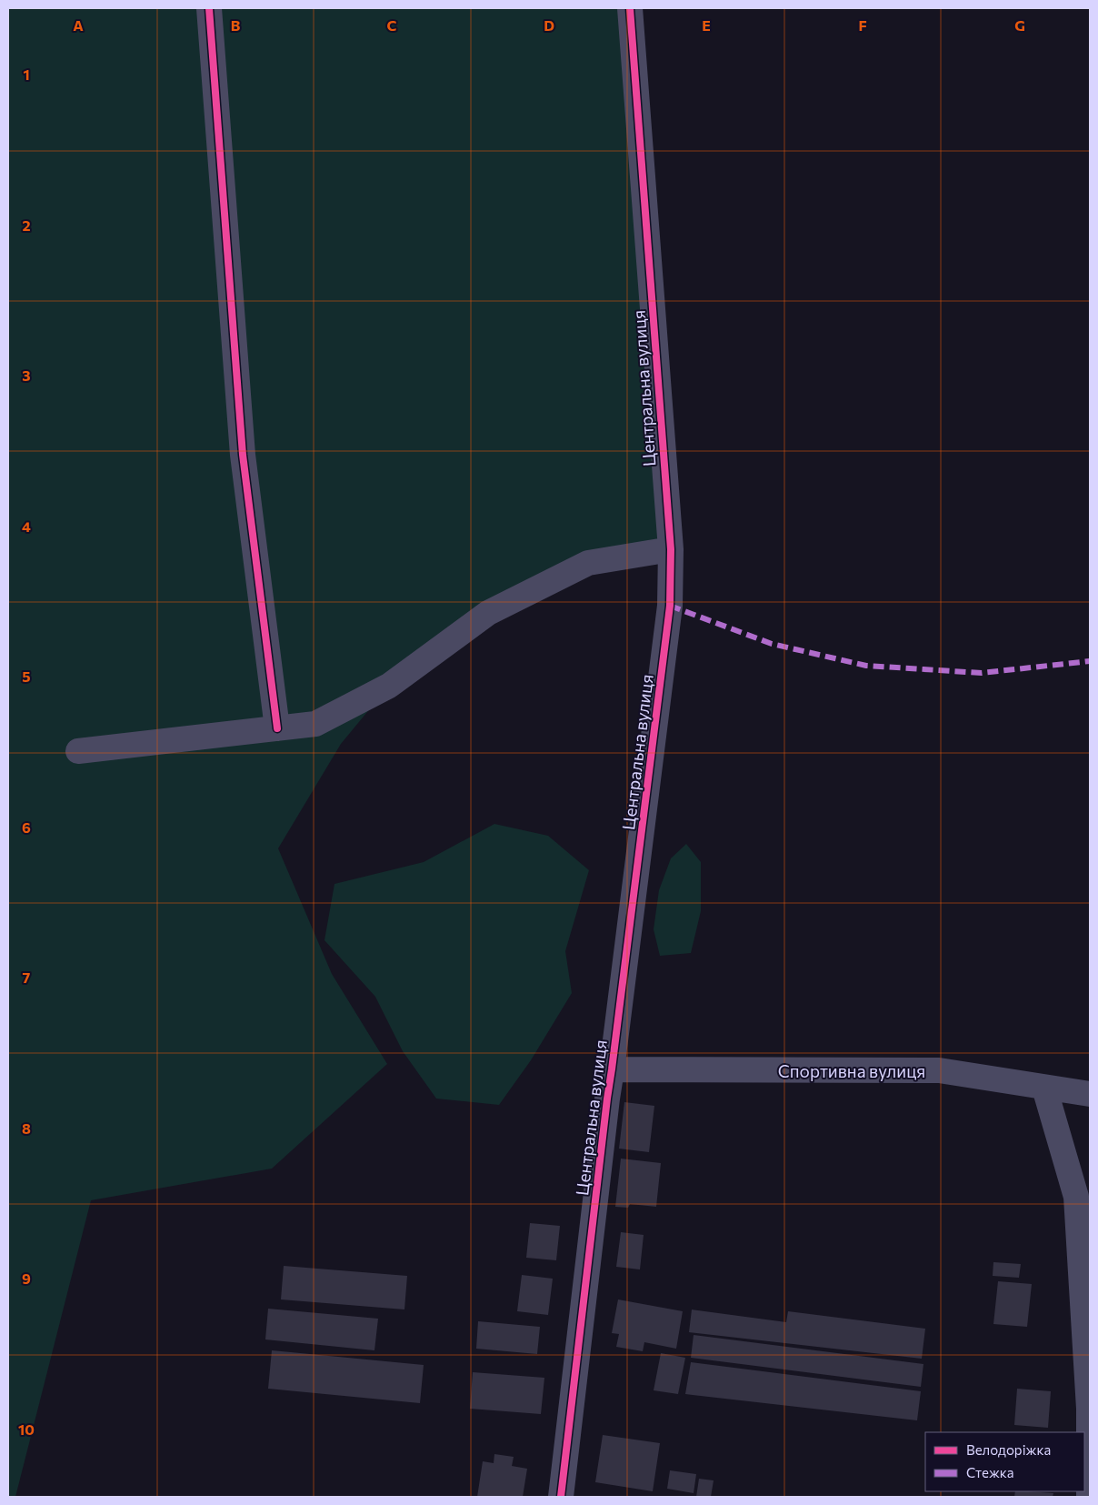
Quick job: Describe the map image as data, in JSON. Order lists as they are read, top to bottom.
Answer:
{
  "streets": {
    "street": ["Центральна вулиця", "Спортивна вулиця"]
  },
  "crossings": [
    ["Центральна вулиця", "Спортивна вулиця"]
  ],
  "legend": ["Велодоріжка", "Стежка"],
  "grid": {
    "columns": [
      "A",
      "B",
      "C",
      "D",
      "E",
      "F",
      "G"
    ],
    "rows": [
      "1",
      "2",
      "3",
      "4",
      "5",
      "6",
      "7",
      "8",
      "9",
      "10"
    ]
  }
}
